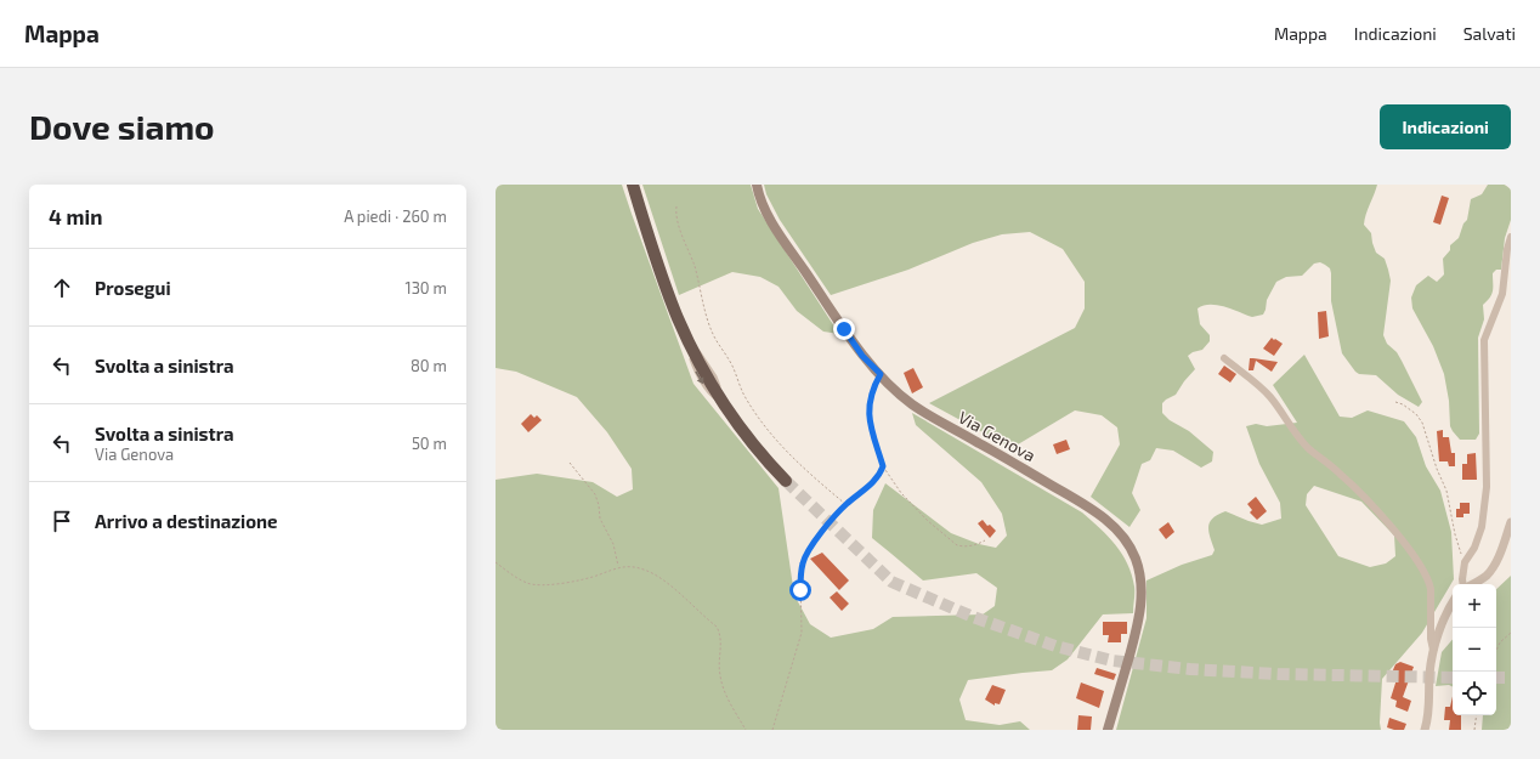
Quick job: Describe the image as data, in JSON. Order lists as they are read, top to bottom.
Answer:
{
  "streets": {
    "main road": ["Via Genova"]
  },
  "page": {
    "header": "Mappa",
    "nav": ["Mappa", "Indicazioni", "Salvati"],
    "buttons": "Indicazioni",
    "title": "Dove siamo",
    "heading": ["4 min", "A piedi · 260 m"],
    "list": [
      ["Prosegui", "130 m"],
      ["Svolta a sinistra", "80 m"],
      ["Svolta a sinistra", "Via Genova", "50 m"],
      "Arrivo a destinazione"
    ],
    "map_buttons": ["+", "−"]
  }
}
